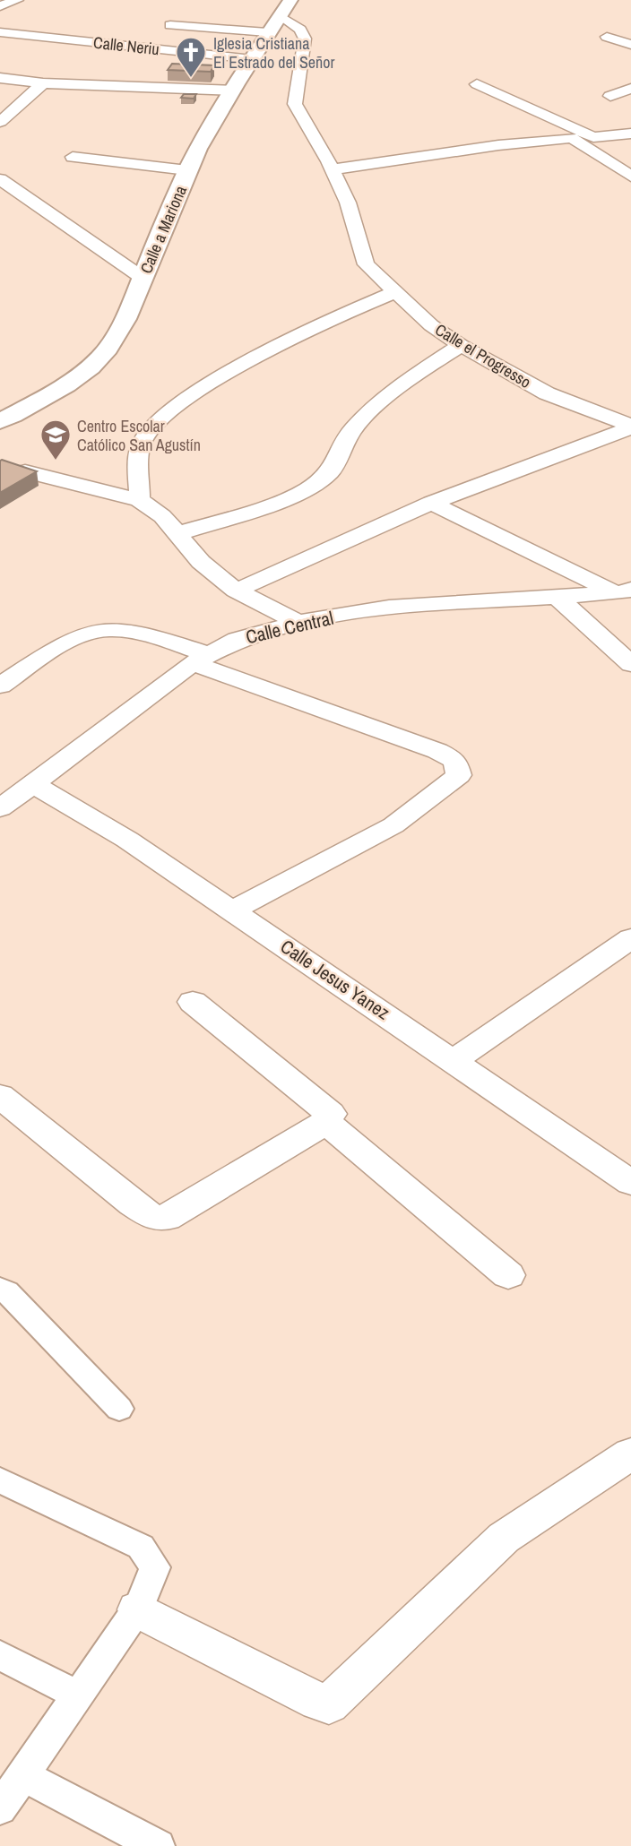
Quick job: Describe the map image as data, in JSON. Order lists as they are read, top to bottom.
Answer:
{
  "streets": {
    "main road": ["Calle a Mariona"],
    "street": [
      "Calle Neriu",
      "Calle el Progresso",
      "Calle Central",
      "Calle Jesus Yanez"
    ]
  },
  "crossings": [
    ["Calle Neriu", "Calle a Mariona"],
    ["Calle a Mariona", "Calle el Progresso"],
    ["Calle Central", "Calle Jesus Yanez"]
  ],
  "places": {
    "church": ["Iglesia Cristiana El Estrado del Señor"],
    "school or university": ["Centro Escolar Católico San Agustín"]
  }
}
